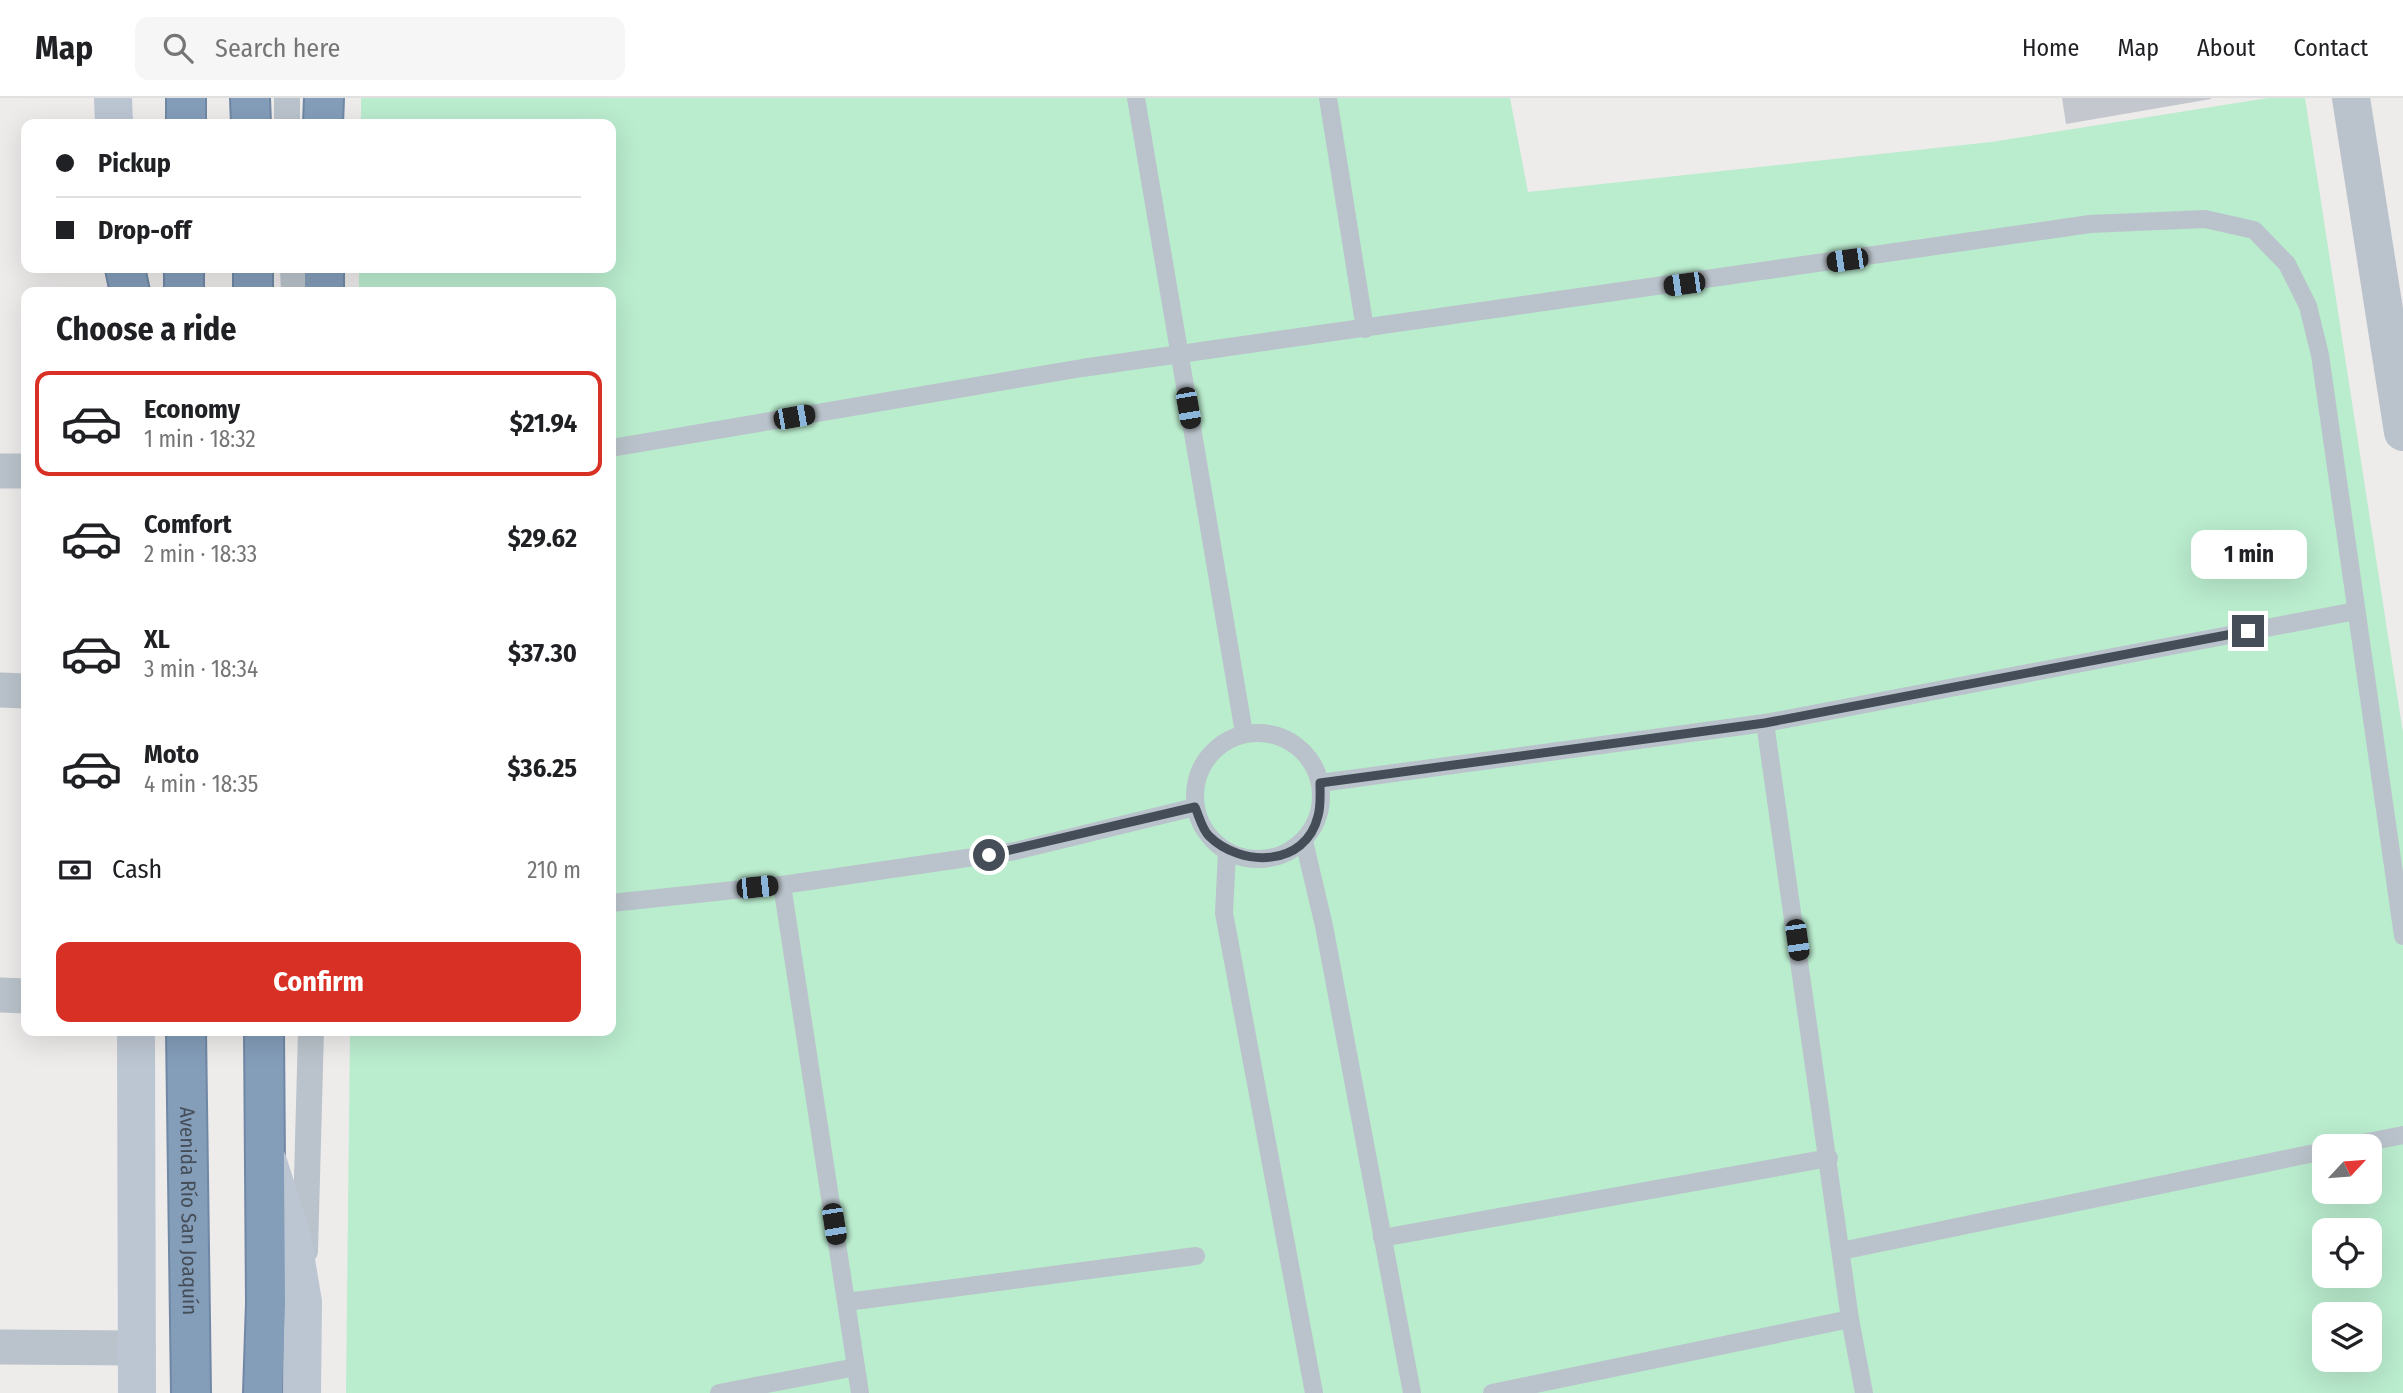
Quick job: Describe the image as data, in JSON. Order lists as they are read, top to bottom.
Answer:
{
  "streets": {
    "highway": ["Avenida Río San Joaquín"]
  },
  "north": "top right",
  "page": {
    "header": "Map",
    "search": "Search here",
    "nav": [
      "Home",
      "Map",
      "About",
      "Contact"
    ],
    "banner": ["Pickup", "Drop-off"],
    "heading": "Choose a ride",
    "list": [
      {
        "name": "Economy",
        "note": "1 min · 18:32",
        "value": "$21.94"
      },
      {
        "name": "Comfort",
        "note": "2 min · 18:33",
        "value": "$29.62"
      },
      {
        "name": "XL",
        "note": "3 min · 18:34",
        "value": "$37.30"
      },
      {
        "name": "Moto",
        "note": "4 min · 18:35",
        "value": "$36.25"
      }
    ],
    "bubble": "1 min",
    "pay": ["Cash", "210 m"],
    "buttons": "Confirm"
  }
}
